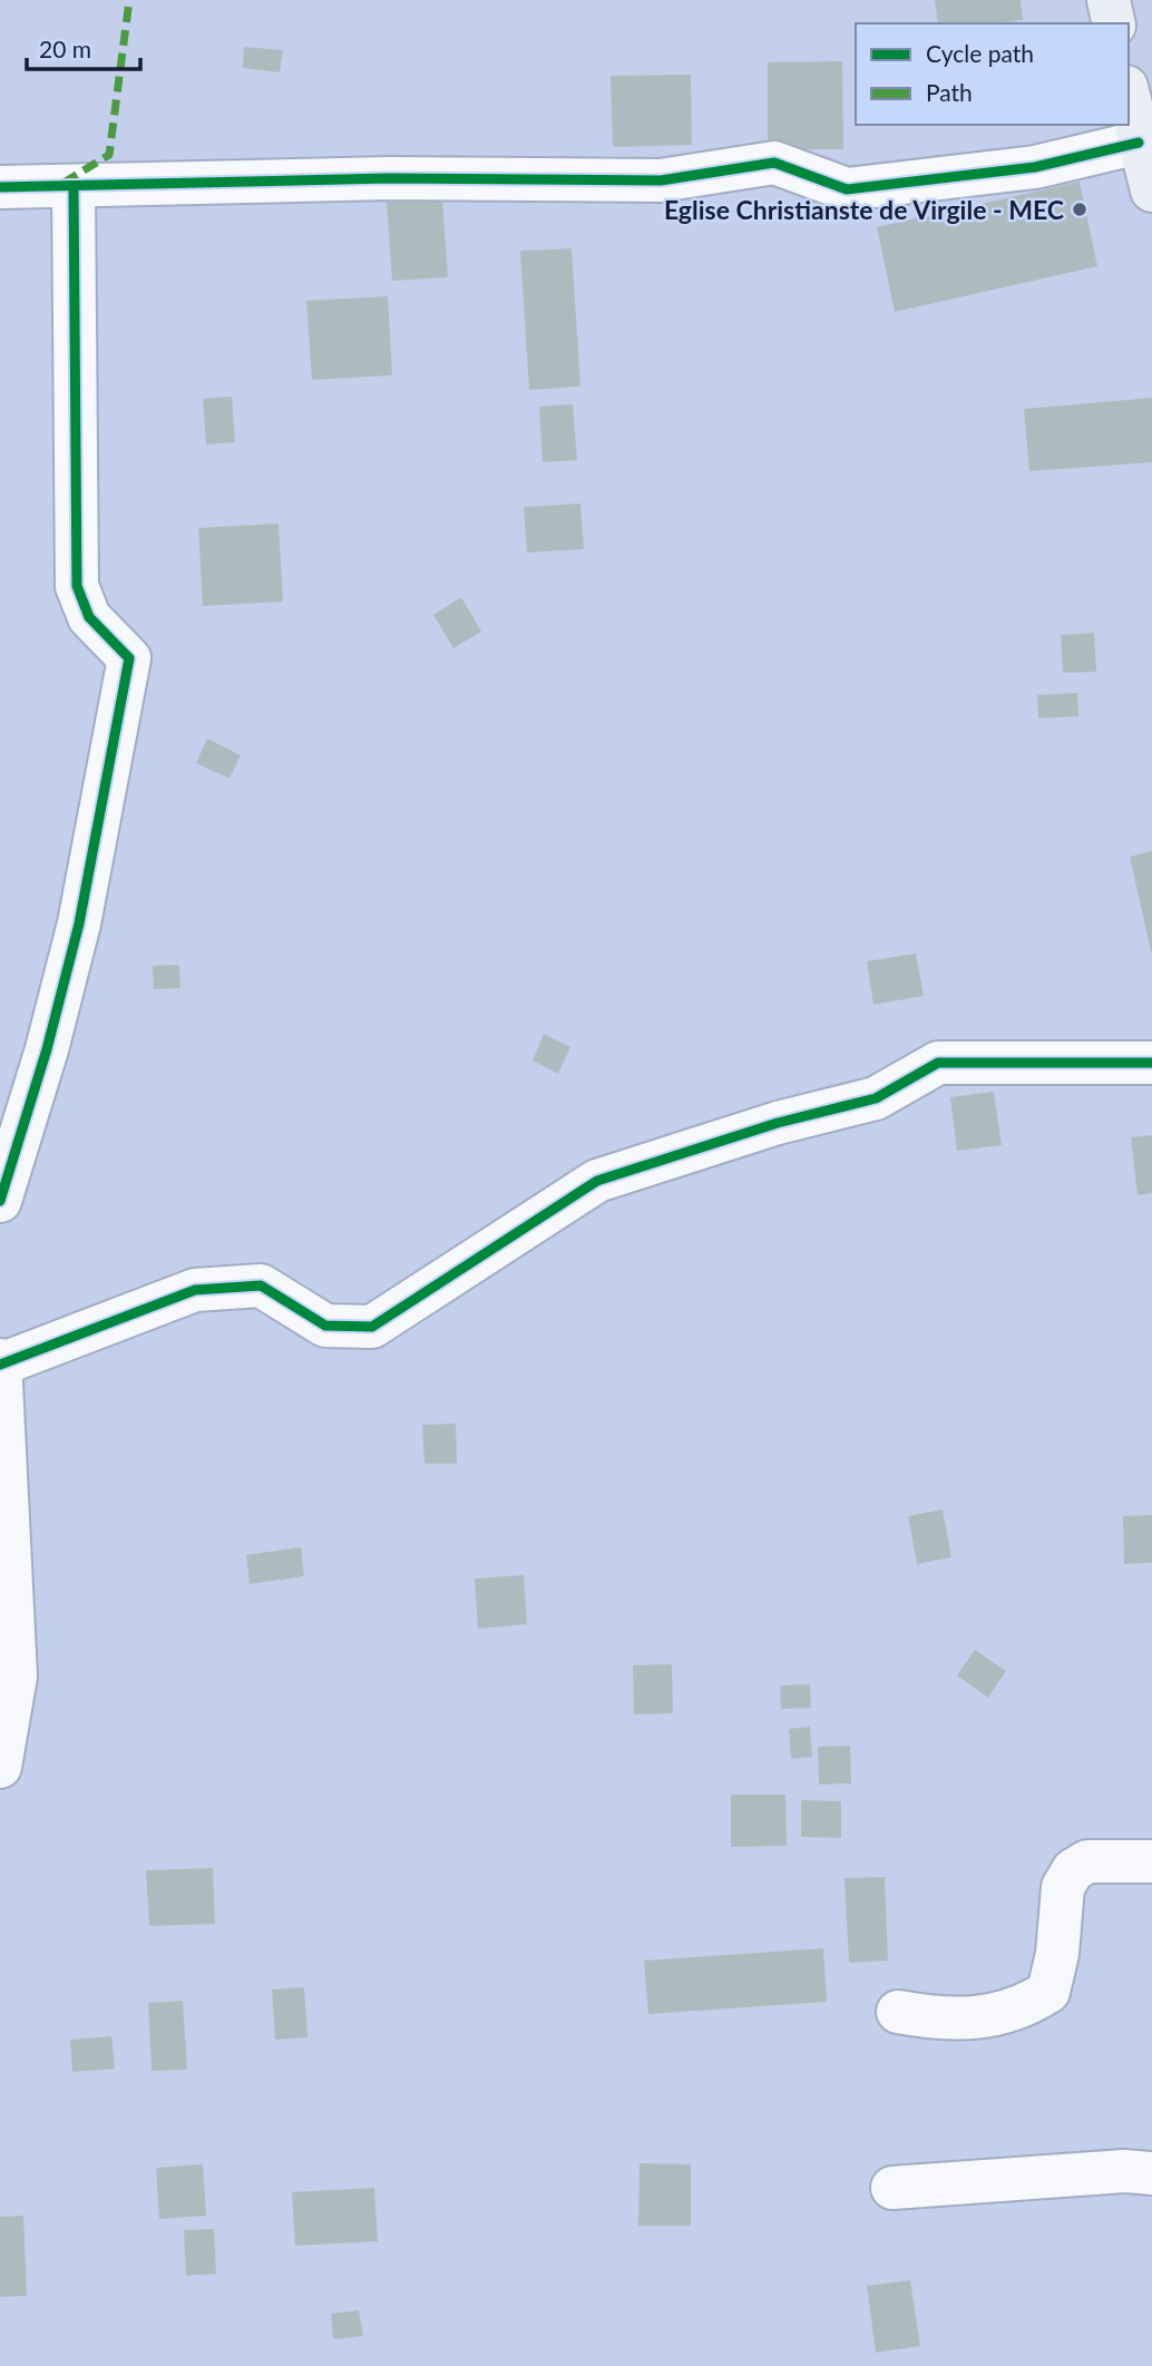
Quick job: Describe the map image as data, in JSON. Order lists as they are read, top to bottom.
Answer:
{
  "places": ["Eglise Christianste de Virgile - MEC"],
  "legend": ["Cycle path", "Path"],
  "scale_bar": "20 m"
}
